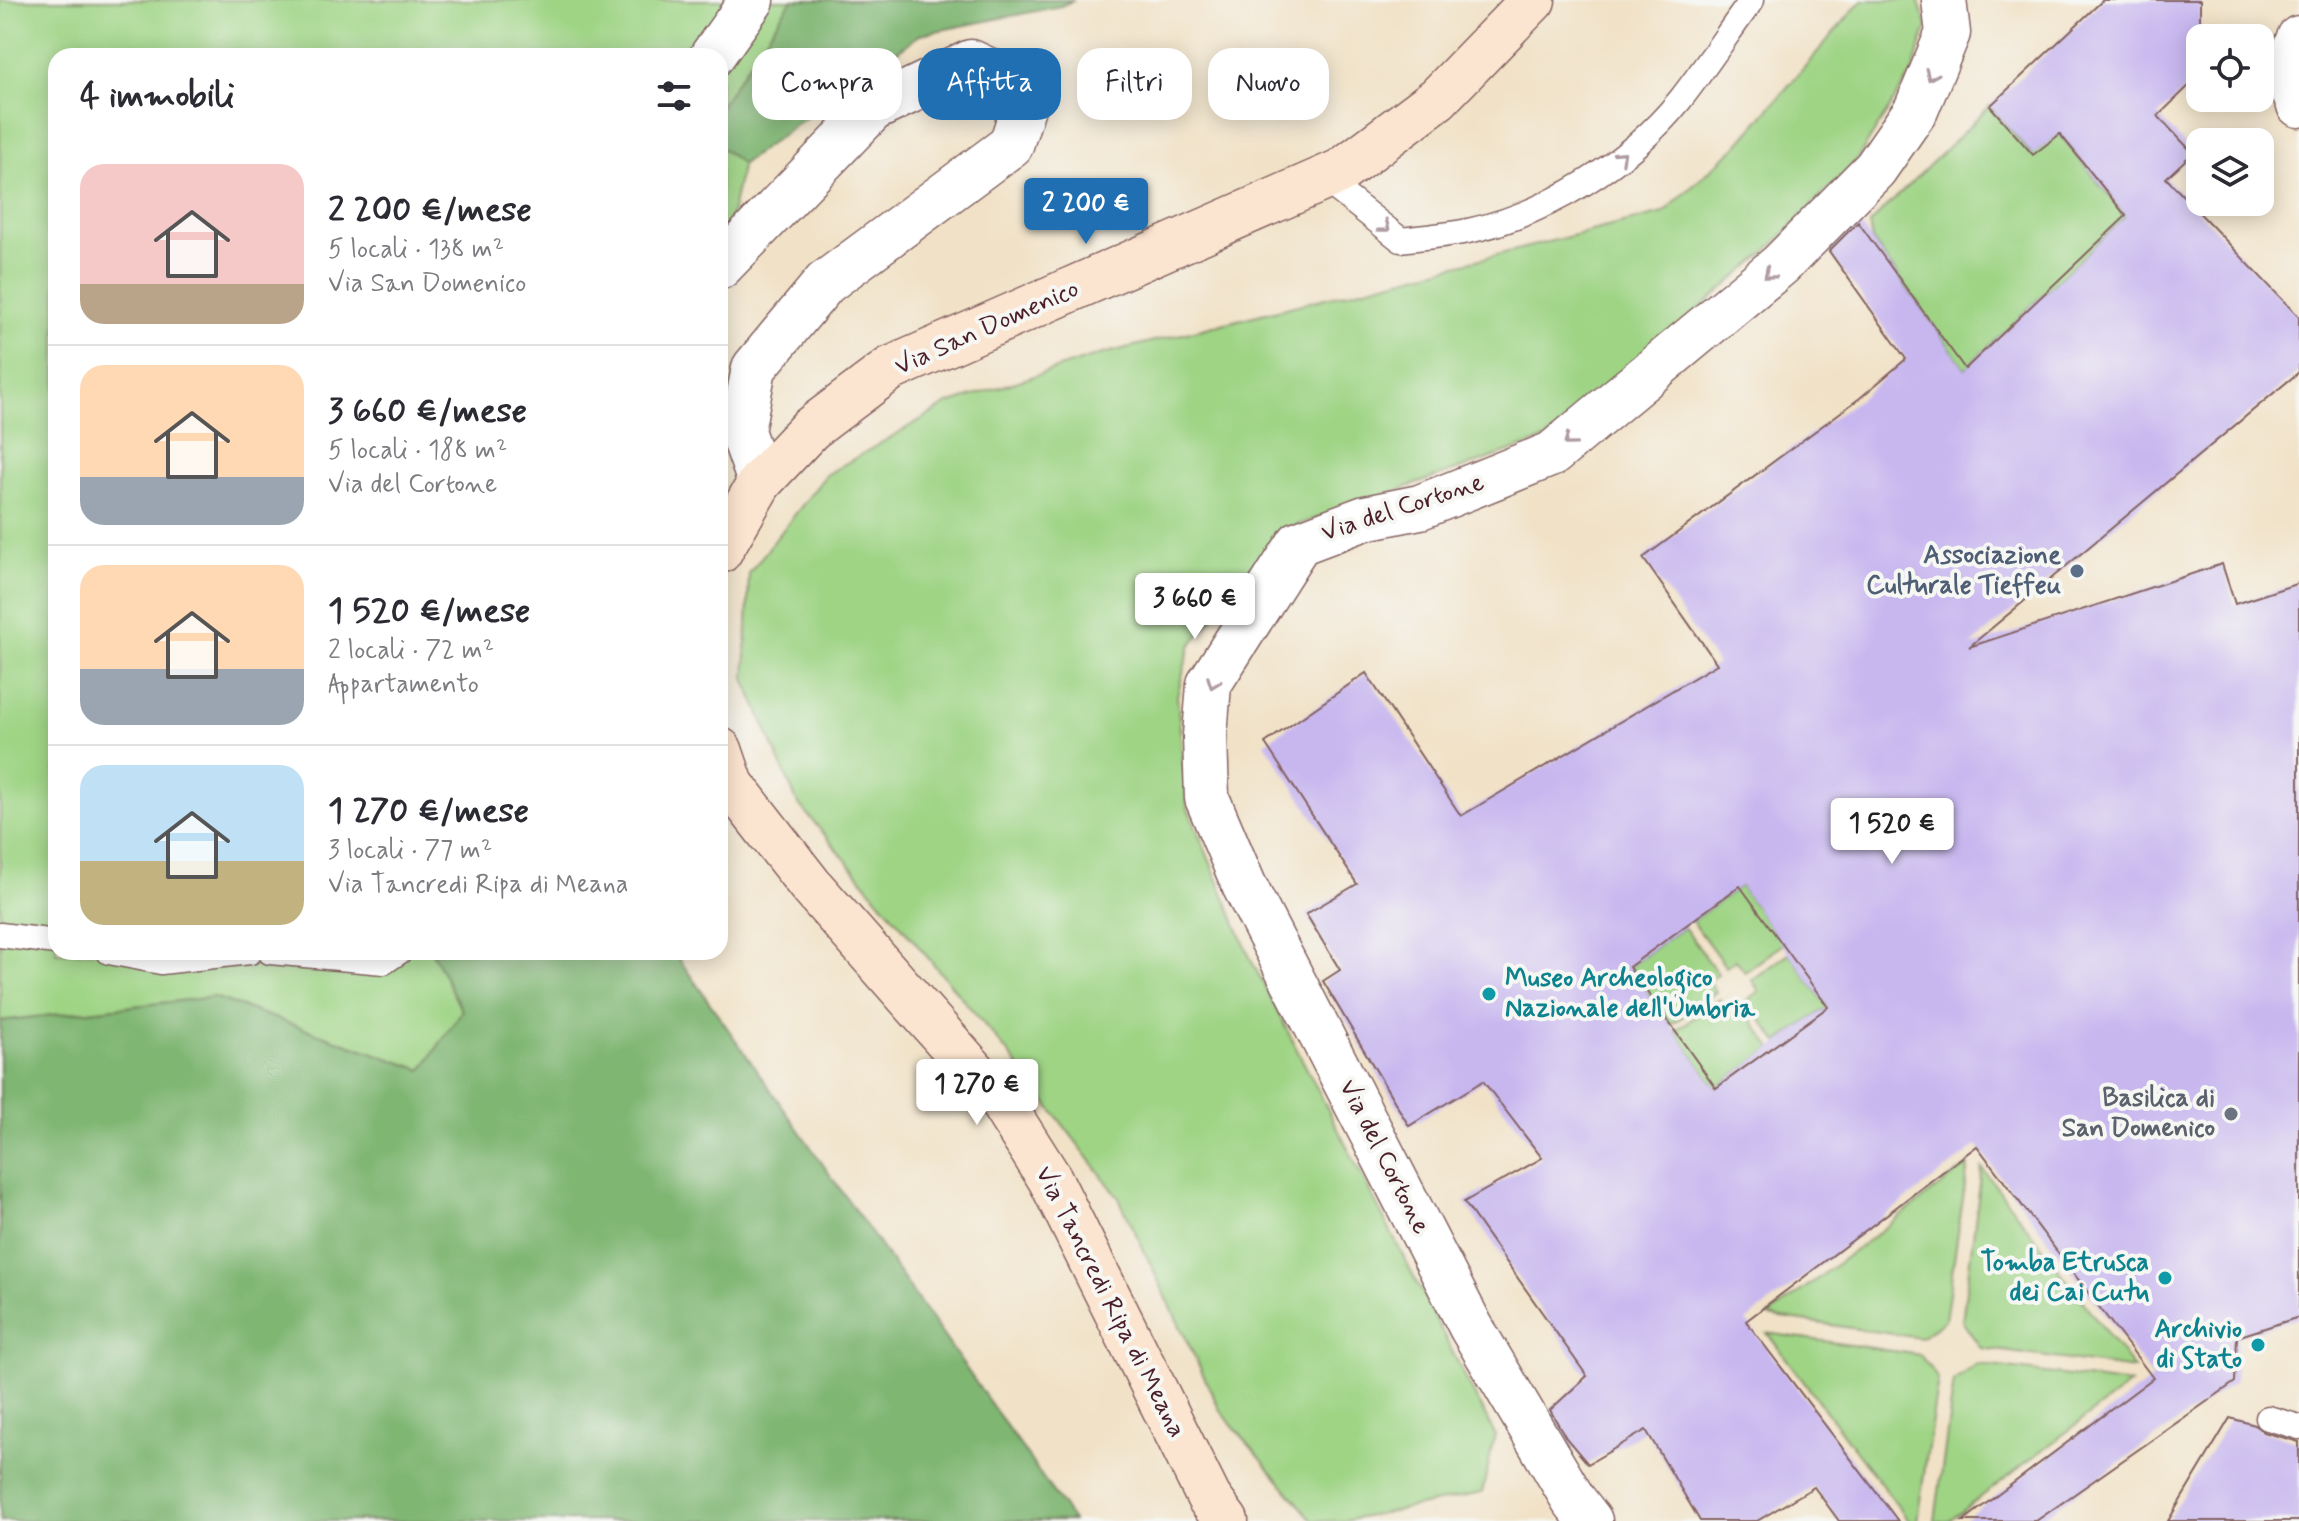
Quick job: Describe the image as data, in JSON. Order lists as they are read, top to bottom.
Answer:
{
  "streets": {
    "main road": ["Via San Domenico", "Via Tancredi Ripa di Meana"],
    "street": ["Via del Cortone"]
  },
  "places": [
    "Associazione Culturale Tieffeu",
    "Museo Archeologico Nazionale dell'Umbria",
    "Basilica di San Domenico",
    "Tomba Etrusca dei Cai Cutu",
    "Archivio di Stato"
  ],
  "page": {
    "chip": [
      "Compra",
      "Affitta",
      "Filtri",
      "Nuovo"
    ],
    "heading": "4 immobili",
    "list": [
      {
        "name": "2 200 €/mese",
        "note": "5 locali · 138 m² · Via San Domenico"
      },
      {
        "name": "3 660 €/mese",
        "note": "5 locali · 188 m² · Via del Cortone"
      },
      {
        "name": "1 520 €/mese",
        "note": "2 locali · 72 m² · Appartamento"
      },
      {
        "name": "1 270 €/mese",
        "note": "3 locali · 77 m² · Via Tancredi Ripa di Meana"
      }
    ],
    "price": [
      "2 200 €",
      "3 660 €",
      "1 520 €",
      "1 270 €"
    ]
  }
}
